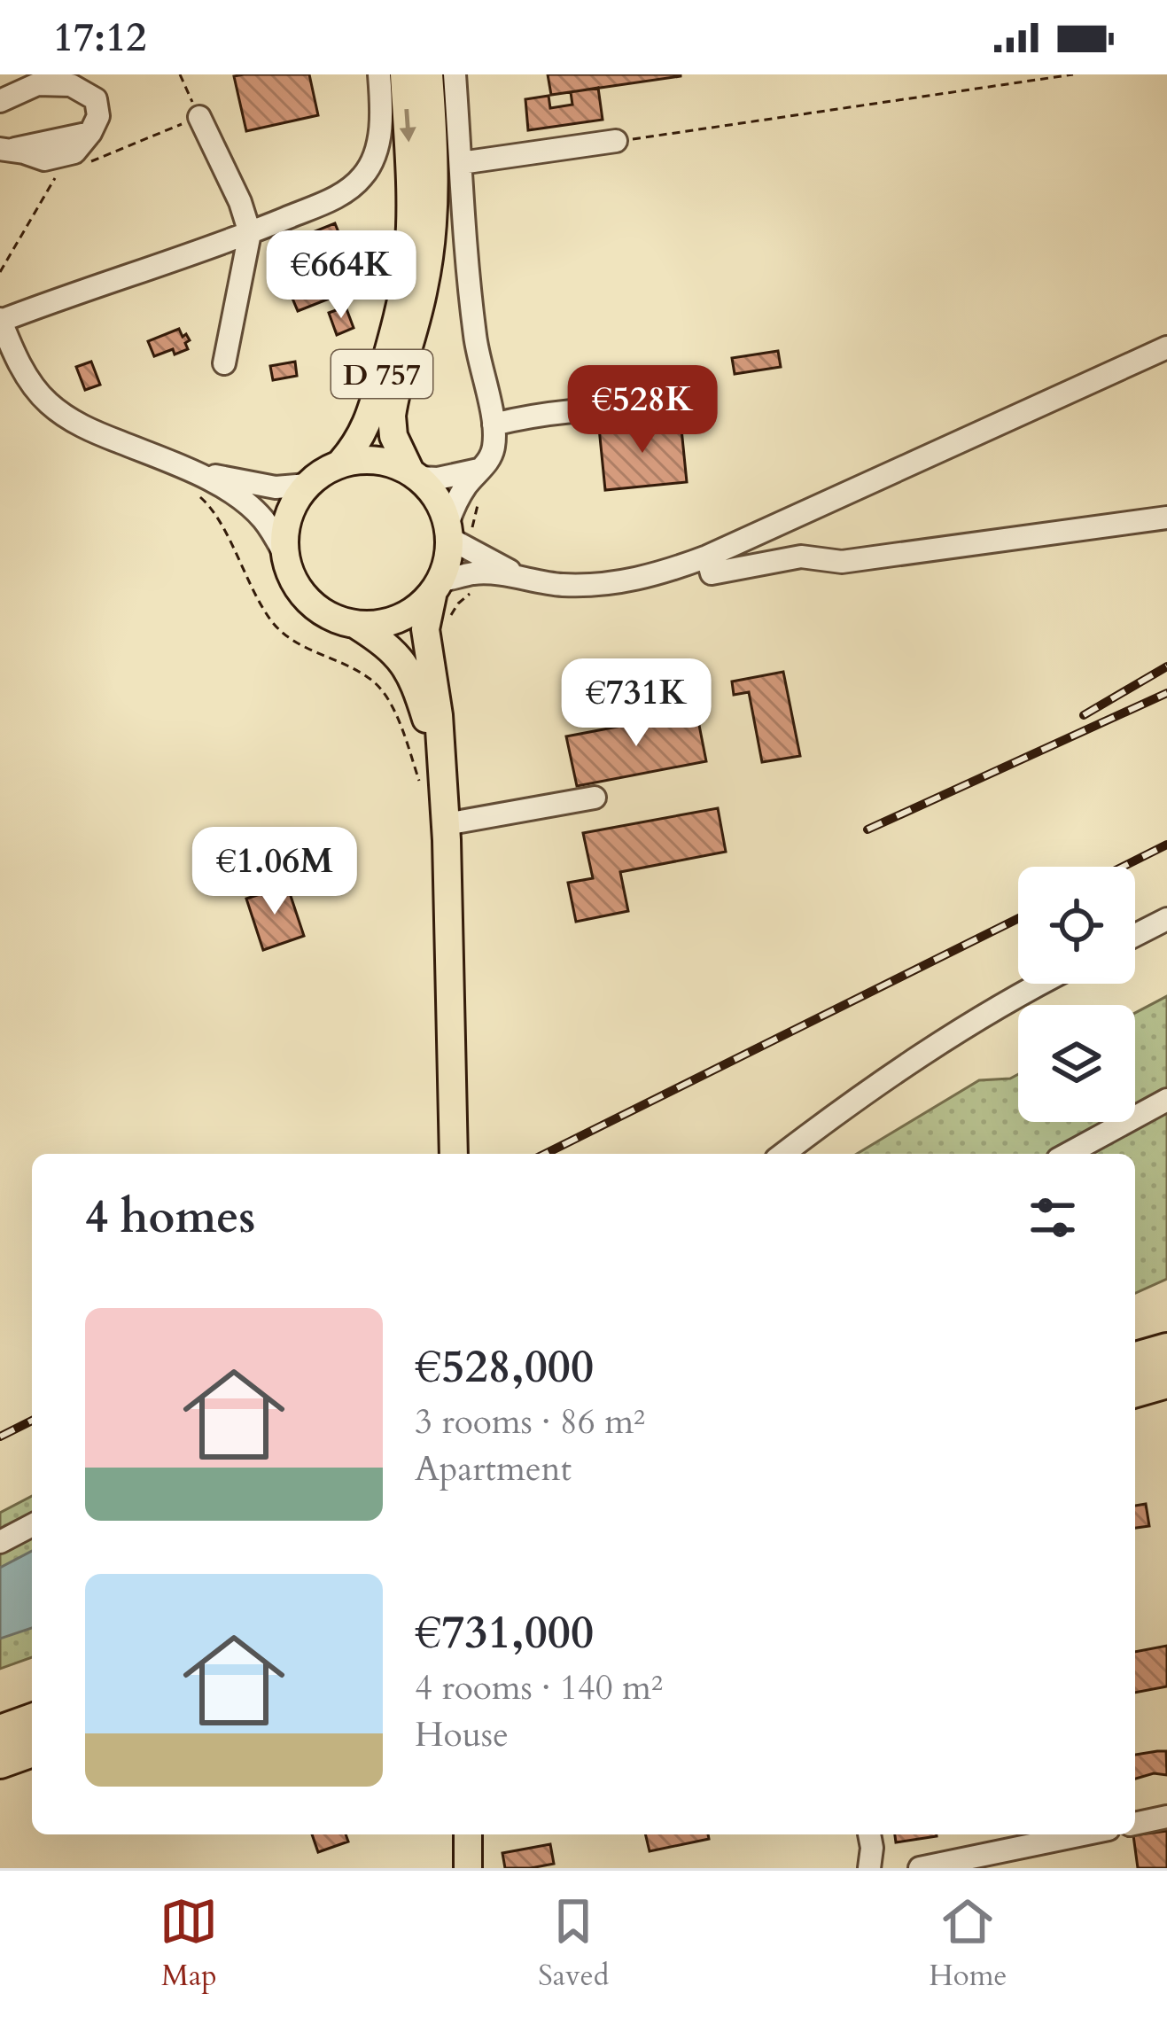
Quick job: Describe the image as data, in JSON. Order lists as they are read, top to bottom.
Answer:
{
  "streets": {
    "main road": ["D 757"]
  },
  "page": {
    "status": "17:12",
    "price": [
      "€664K",
      "€528K",
      "€731K",
      "€1.06M"
    ],
    "heading": "4 homes",
    "list": [
      {
        "name": "€528,000",
        "note": "3 rooms · 86 m² · Apartment"
      },
      {
        "name": "€731,000",
        "note": "4 rooms · 140 m² · House"
      }
    ],
    "tabs": ["Map", "Saved", "Home"]
  }
}
